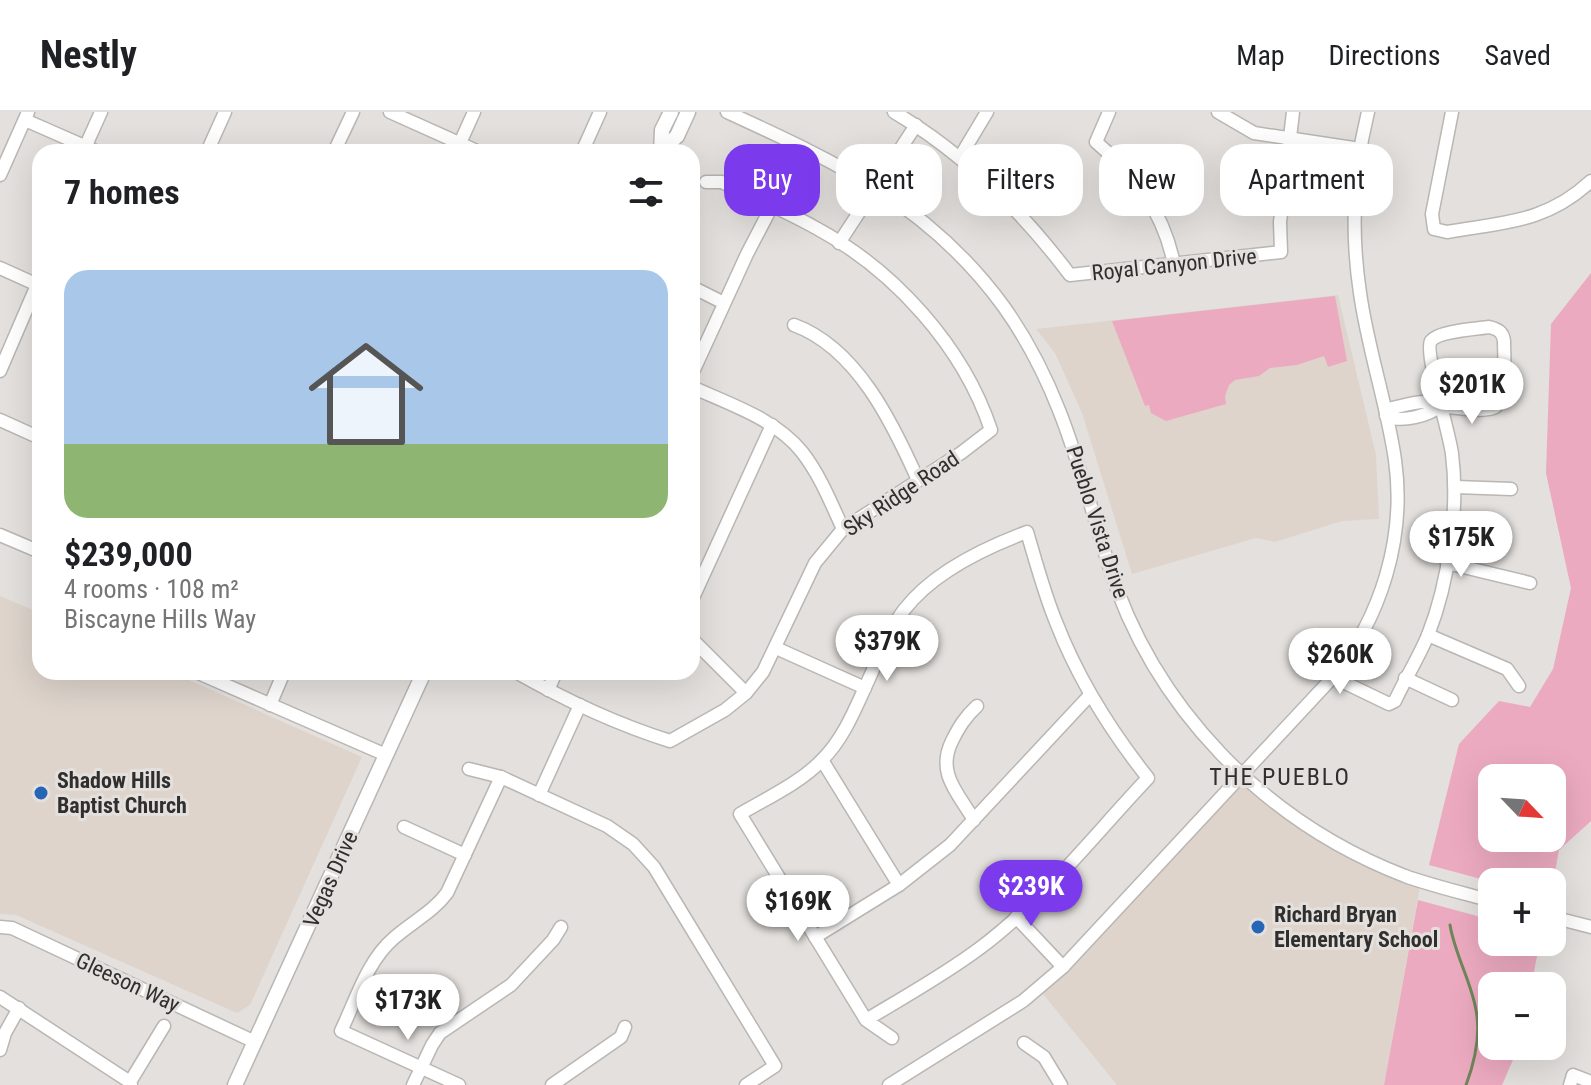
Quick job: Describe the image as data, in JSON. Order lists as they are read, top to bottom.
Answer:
{
  "streets": {
    "main road": ["Vegas Drive"],
    "street": [
      "Royal Canyon Drive",
      "Sky Ridge Road",
      "Pueblo Vista Drive",
      "Gleeson Way"
    ]
  },
  "crossings": [
    ["Vegas Drive", "Gleeson Way"]
  ],
  "districts": ["THE PUEBLO"],
  "places": ["Shadow Hills Baptist Church", "Richard Bryan Elementary School"],
  "north": "bottom right",
  "page": {
    "header": "Nestly",
    "nav": ["Map", "Directions", "Saved"],
    "chip": [
      "Buy",
      "Rent",
      "Filters",
      "New",
      "Apartment"
    ],
    "heading": "7 homes",
    "list": [
      {
        "name": "$239,000",
        "note": "4 rooms · 108 m² · Biscayne Hills Way"
      }
    ],
    "price": [
      "$201K",
      "$175K",
      "$379K",
      "$260K",
      "$239K",
      "$169K",
      "$173K"
    ],
    "map_buttons": ["+", "−"]
  }
}
